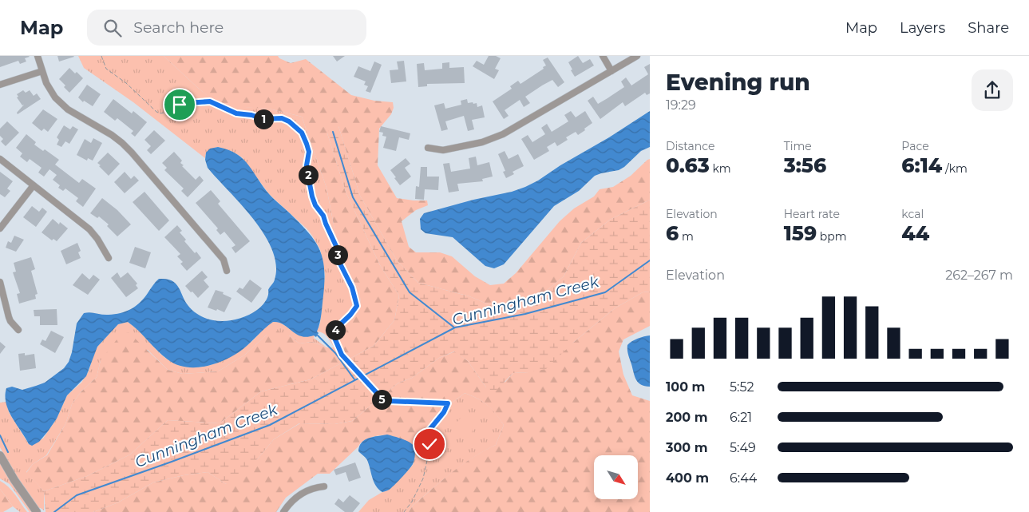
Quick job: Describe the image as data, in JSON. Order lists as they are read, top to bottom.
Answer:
{
  "water": ["Cunningham Creek"],
  "north": "bottom right",
  "page": {
    "header": "Map",
    "search": "Search here",
    "nav": ["Map", "Layers", "Share"],
    "heading": ["Evening run", "19:29"],
    "pins": [
      "1",
      "2",
      "3",
      "4",
      "5"
    ],
    "stats": [
      ["Distance", "0.63 km"],
      ["Time", "3:56"],
      ["Pace", "6:14 /km"],
      ["Elevation", "6 m"],
      ["Heart rate", "159 bpm"],
      ["kcal", "44"]
    ],
    "chart": ["Elevation", "262–267 m"],
    "list": [
      {
        "name": "100 m",
        "note": "5:52"
      },
      {
        "name": "200 m",
        "note": "6:21"
      },
      {
        "name": "300 m",
        "note": "5:49"
      },
      {
        "name": "400 m",
        "note": "6:44"
      }
    ]
  }
}
